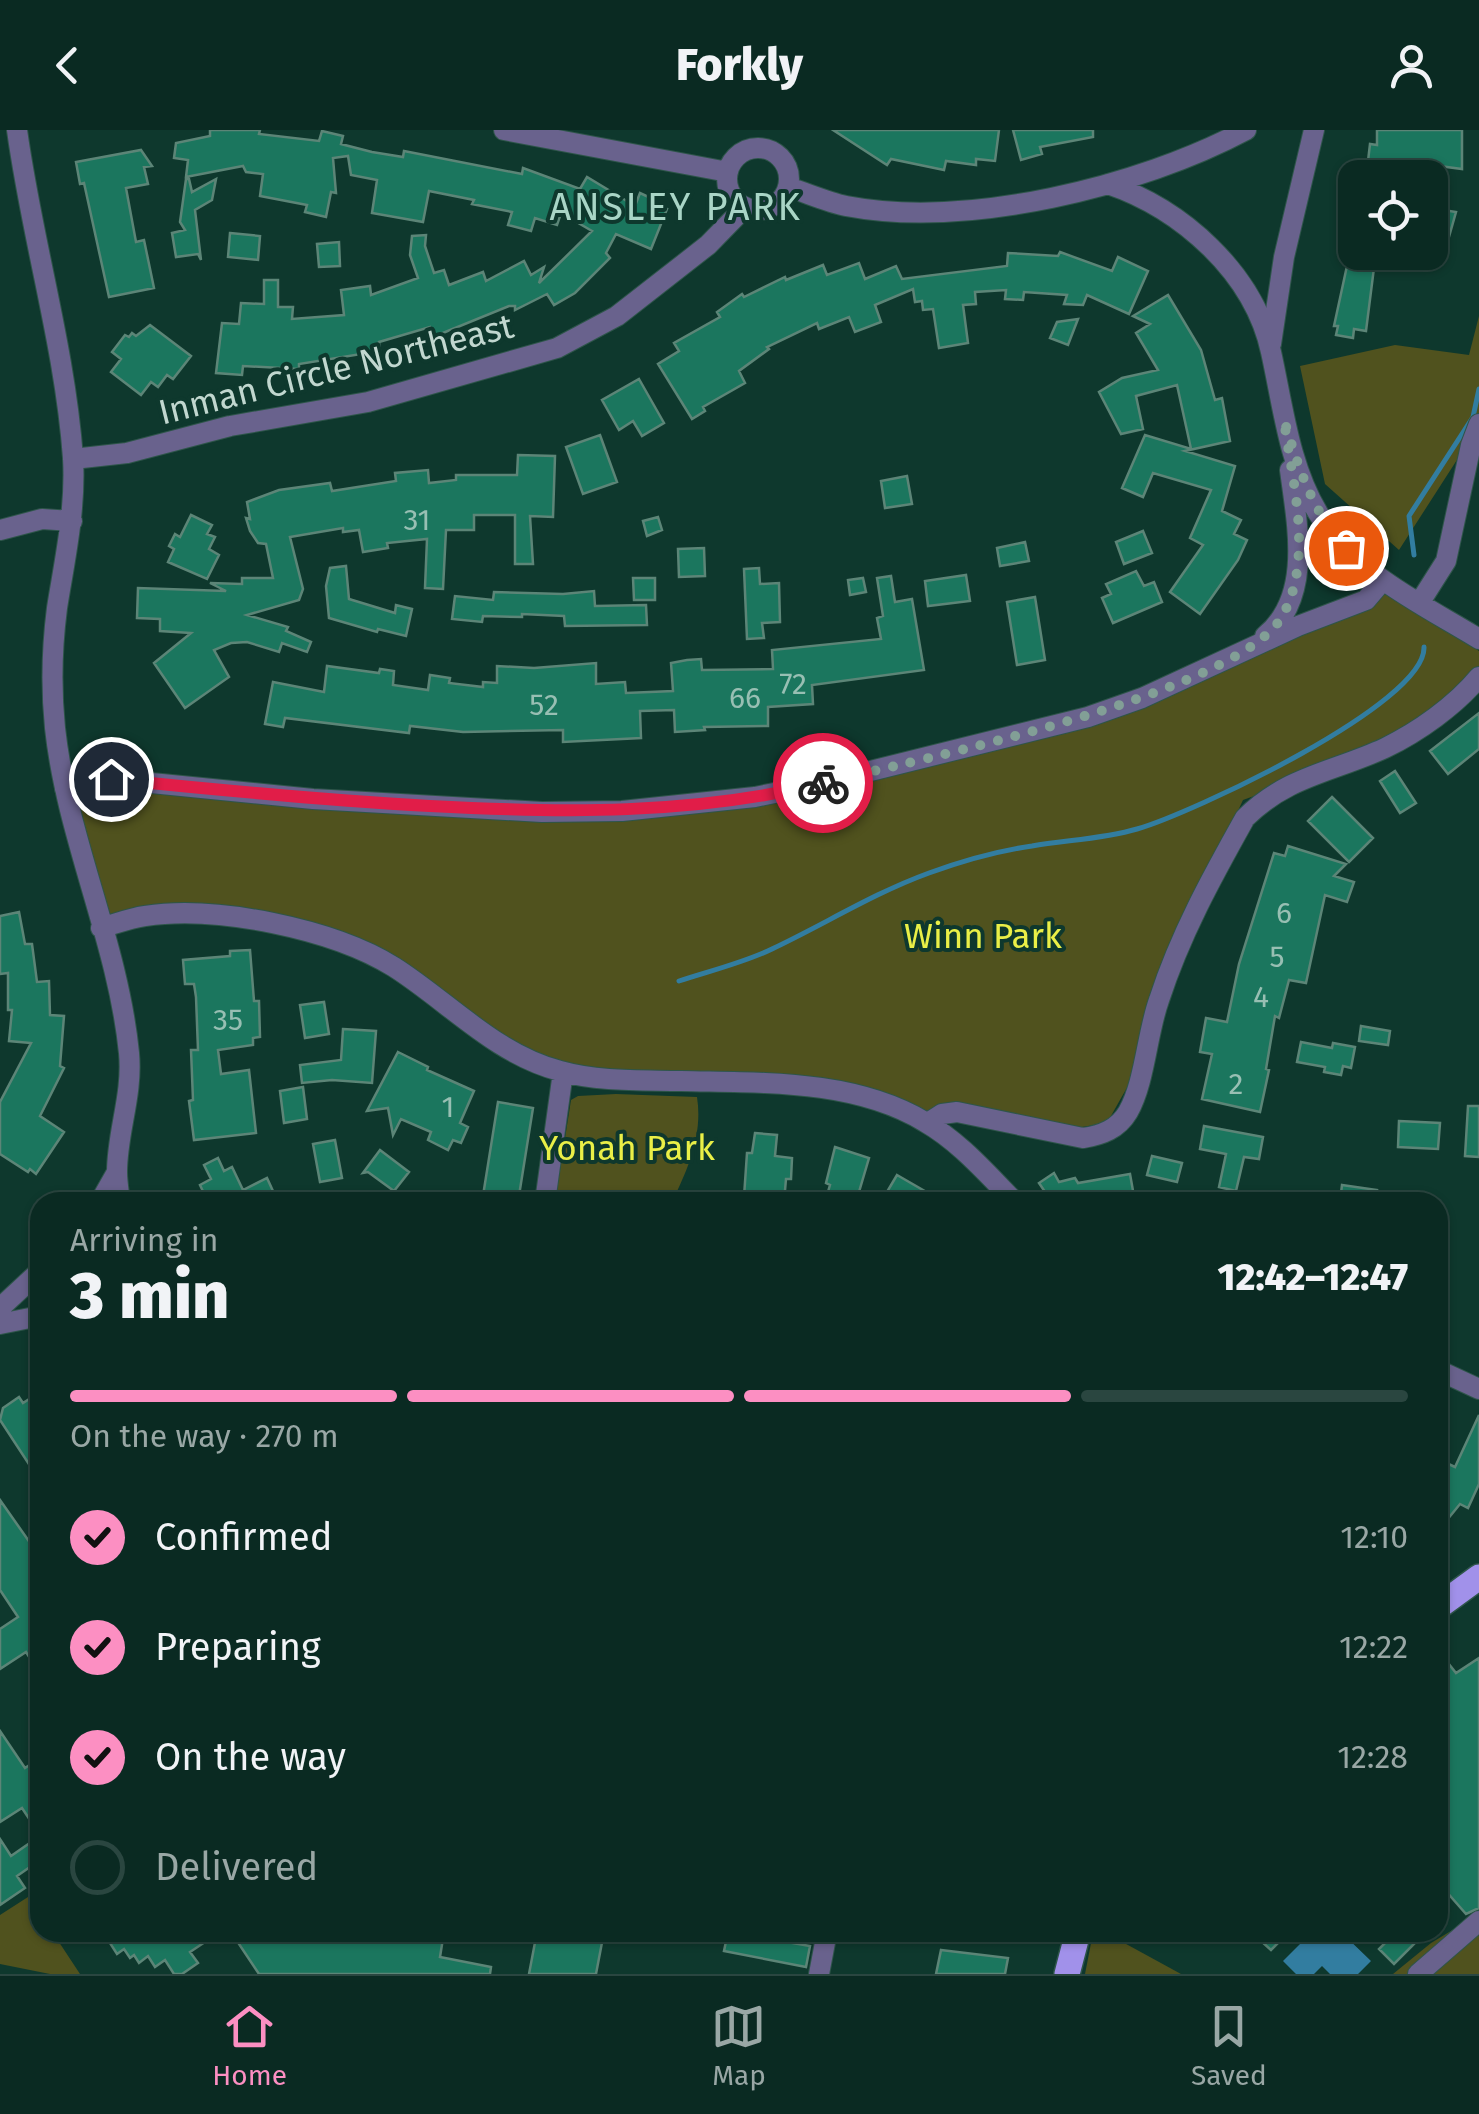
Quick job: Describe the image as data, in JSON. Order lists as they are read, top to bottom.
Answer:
{
  "streets": {
    "street": ["Inman Circle Northeast"]
  },
  "districts": ["ANSLEY PARK"],
  "parks": ["Winn Park", "Yonah Park"],
  "house_numbers": [
    "31",
    "72",
    "66",
    "52",
    "6",
    "5",
    "4",
    "35",
    "2",
    "1"
  ],
  "page": {
    "header": "Forkly",
    "heading": ["3 min", "Arriving in", "12:42–12:47"],
    "bar": "On the way · 270 m",
    "list": [
      ["Confirmed", "12:10"],
      ["Preparing", "12:22"],
      ["On the way", "12:28"],
      "Delivered"
    ],
    "tabs": ["Home", "Map", "Saved"]
  }
}
